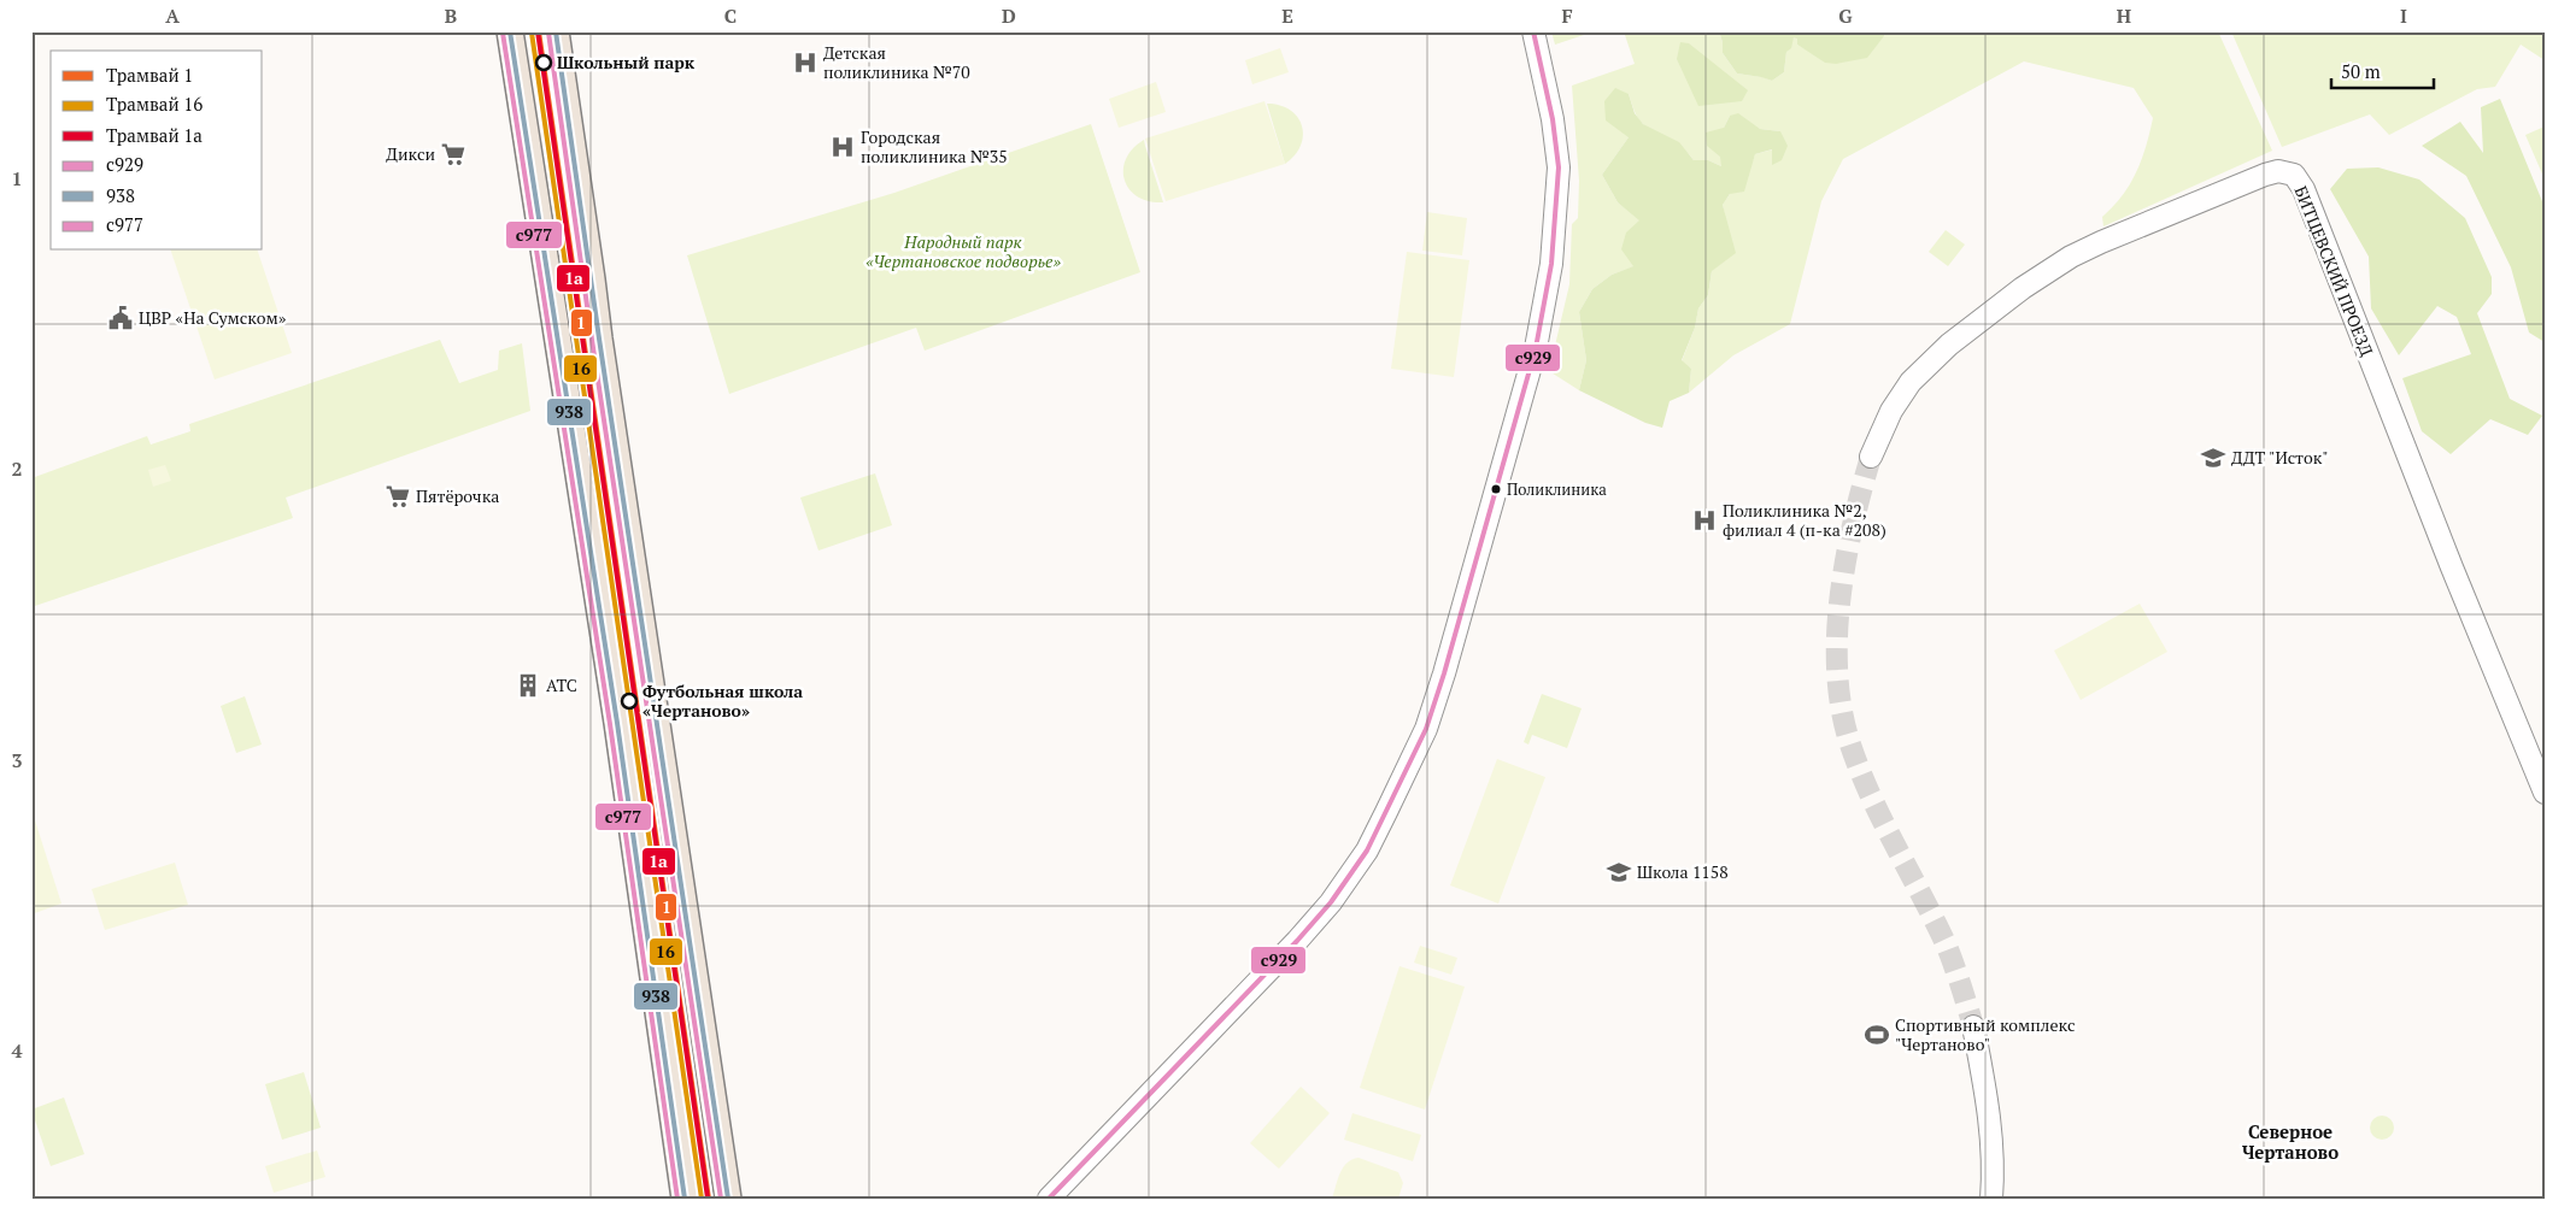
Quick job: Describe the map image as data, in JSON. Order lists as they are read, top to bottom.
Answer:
{
  "streets": {
    "street": ["БИТЦЕВСКИЙ ПРОЕЗД"]
  },
  "districts": ["Северное Чертаново"],
  "parks": ["Народный парк «Чертановское подворье»"],
  "places": {
    "other": ["Школьный парк", "Поликлиника", "Футбольная школа «Чертаново»"],
    "hospital": ["Детская поликлиника №70", "Городская поликлиника №35", "Поликлиника №2, филиал 4 (п-ка #208)"],
    "supermarket": ["Дикси", "Пятёрочка"],
    "public building": ["ЦВР «На Сумском»"],
    "school or university": ["ДДТ \"Исток\"", "Школа 1158"],
    "building": ["АТС"],
    "sports": ["Спортивный комплекс \"Чертаново\""]
  },
  "lines": [
    "tram line 1",
    "tram line 1а",
    "transit line с929",
    "transit line 938",
    "tram line 16",
    "transit line с977"
  ],
  "legend": [
    "Трамвай 1",
    "Трамвай 16",
    "Трамвай 1а",
    "с929",
    "938",
    "с977"
  ],
  "scale_bar": "50 m",
  "grid": {
    "columns": [
      "A",
      "B",
      "C",
      "D",
      "E",
      "F",
      "G",
      "H",
      "I"
    ],
    "rows": [
      "1",
      "2",
      "3",
      "4"
    ]
  }
}
